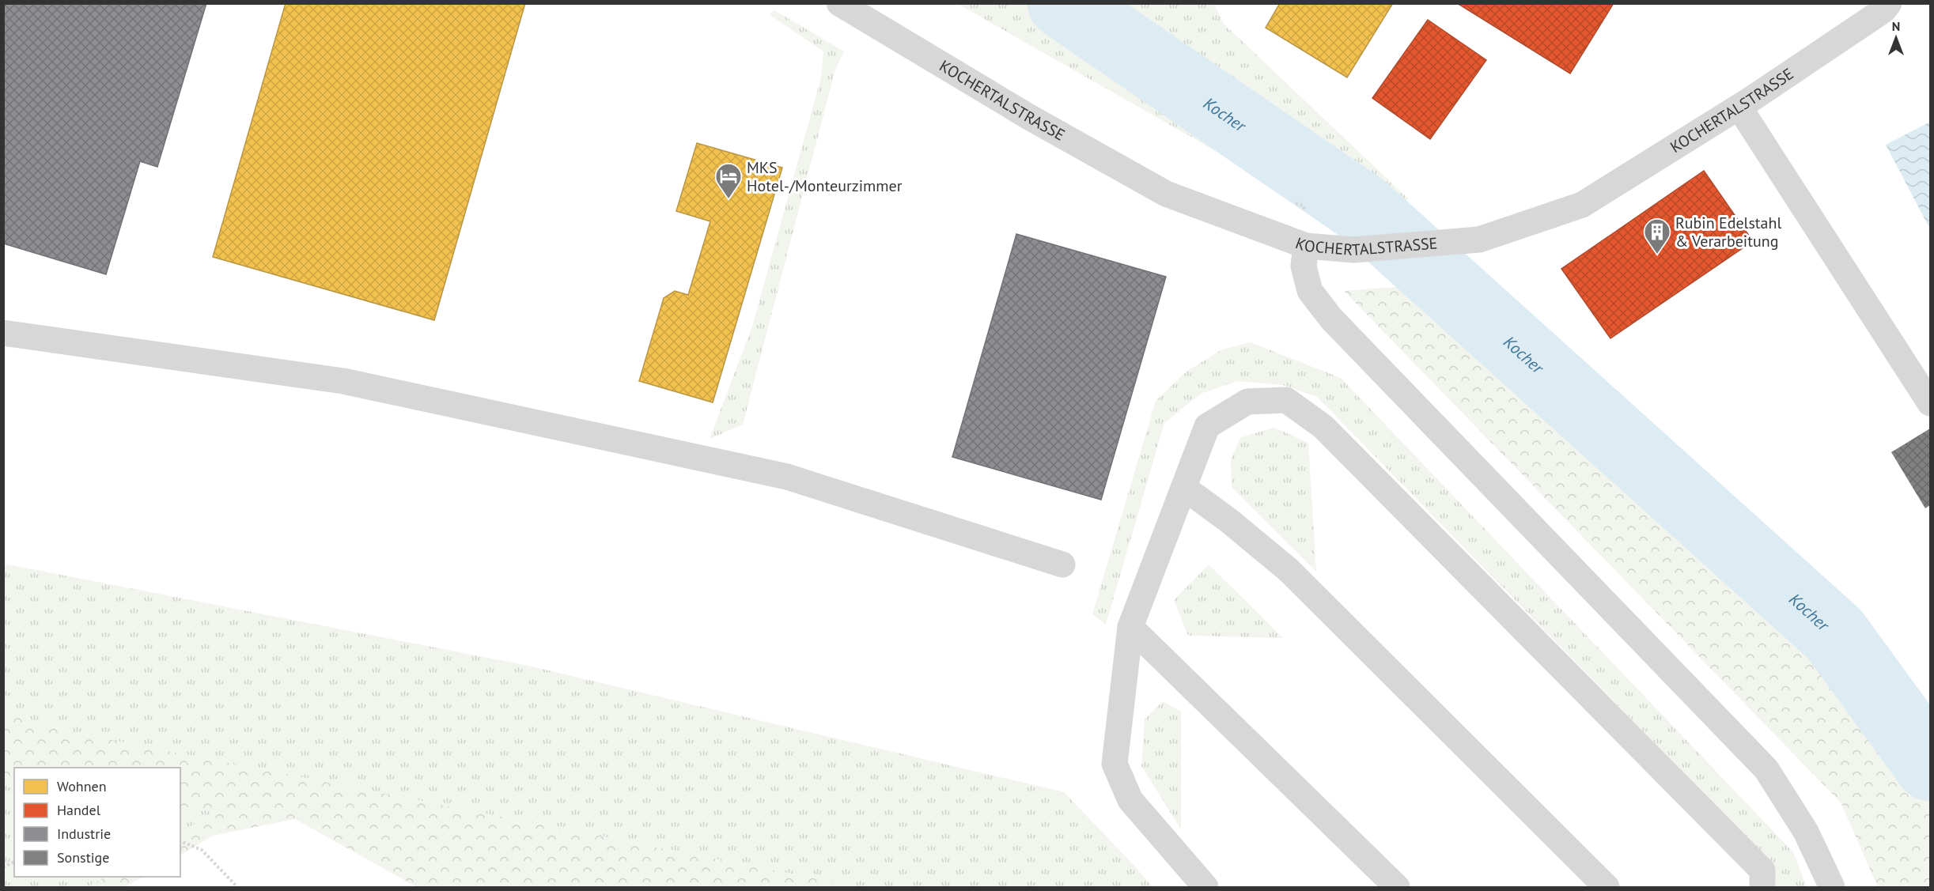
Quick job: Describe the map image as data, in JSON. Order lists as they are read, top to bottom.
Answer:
{
  "streets": {
    "street": ["KOCHERTALSTRASSE"]
  },
  "water": ["Kocher"],
  "places": {
    "hotel": ["MKS Hotel-/Monteurzimmer"],
    "building": ["Rubin Edelstahl & Verarbeitung"]
  },
  "legend": [
    "Wohnen",
    "Handel",
    "Industrie",
    "Sonstige"
  ],
  "north": "top"
}
